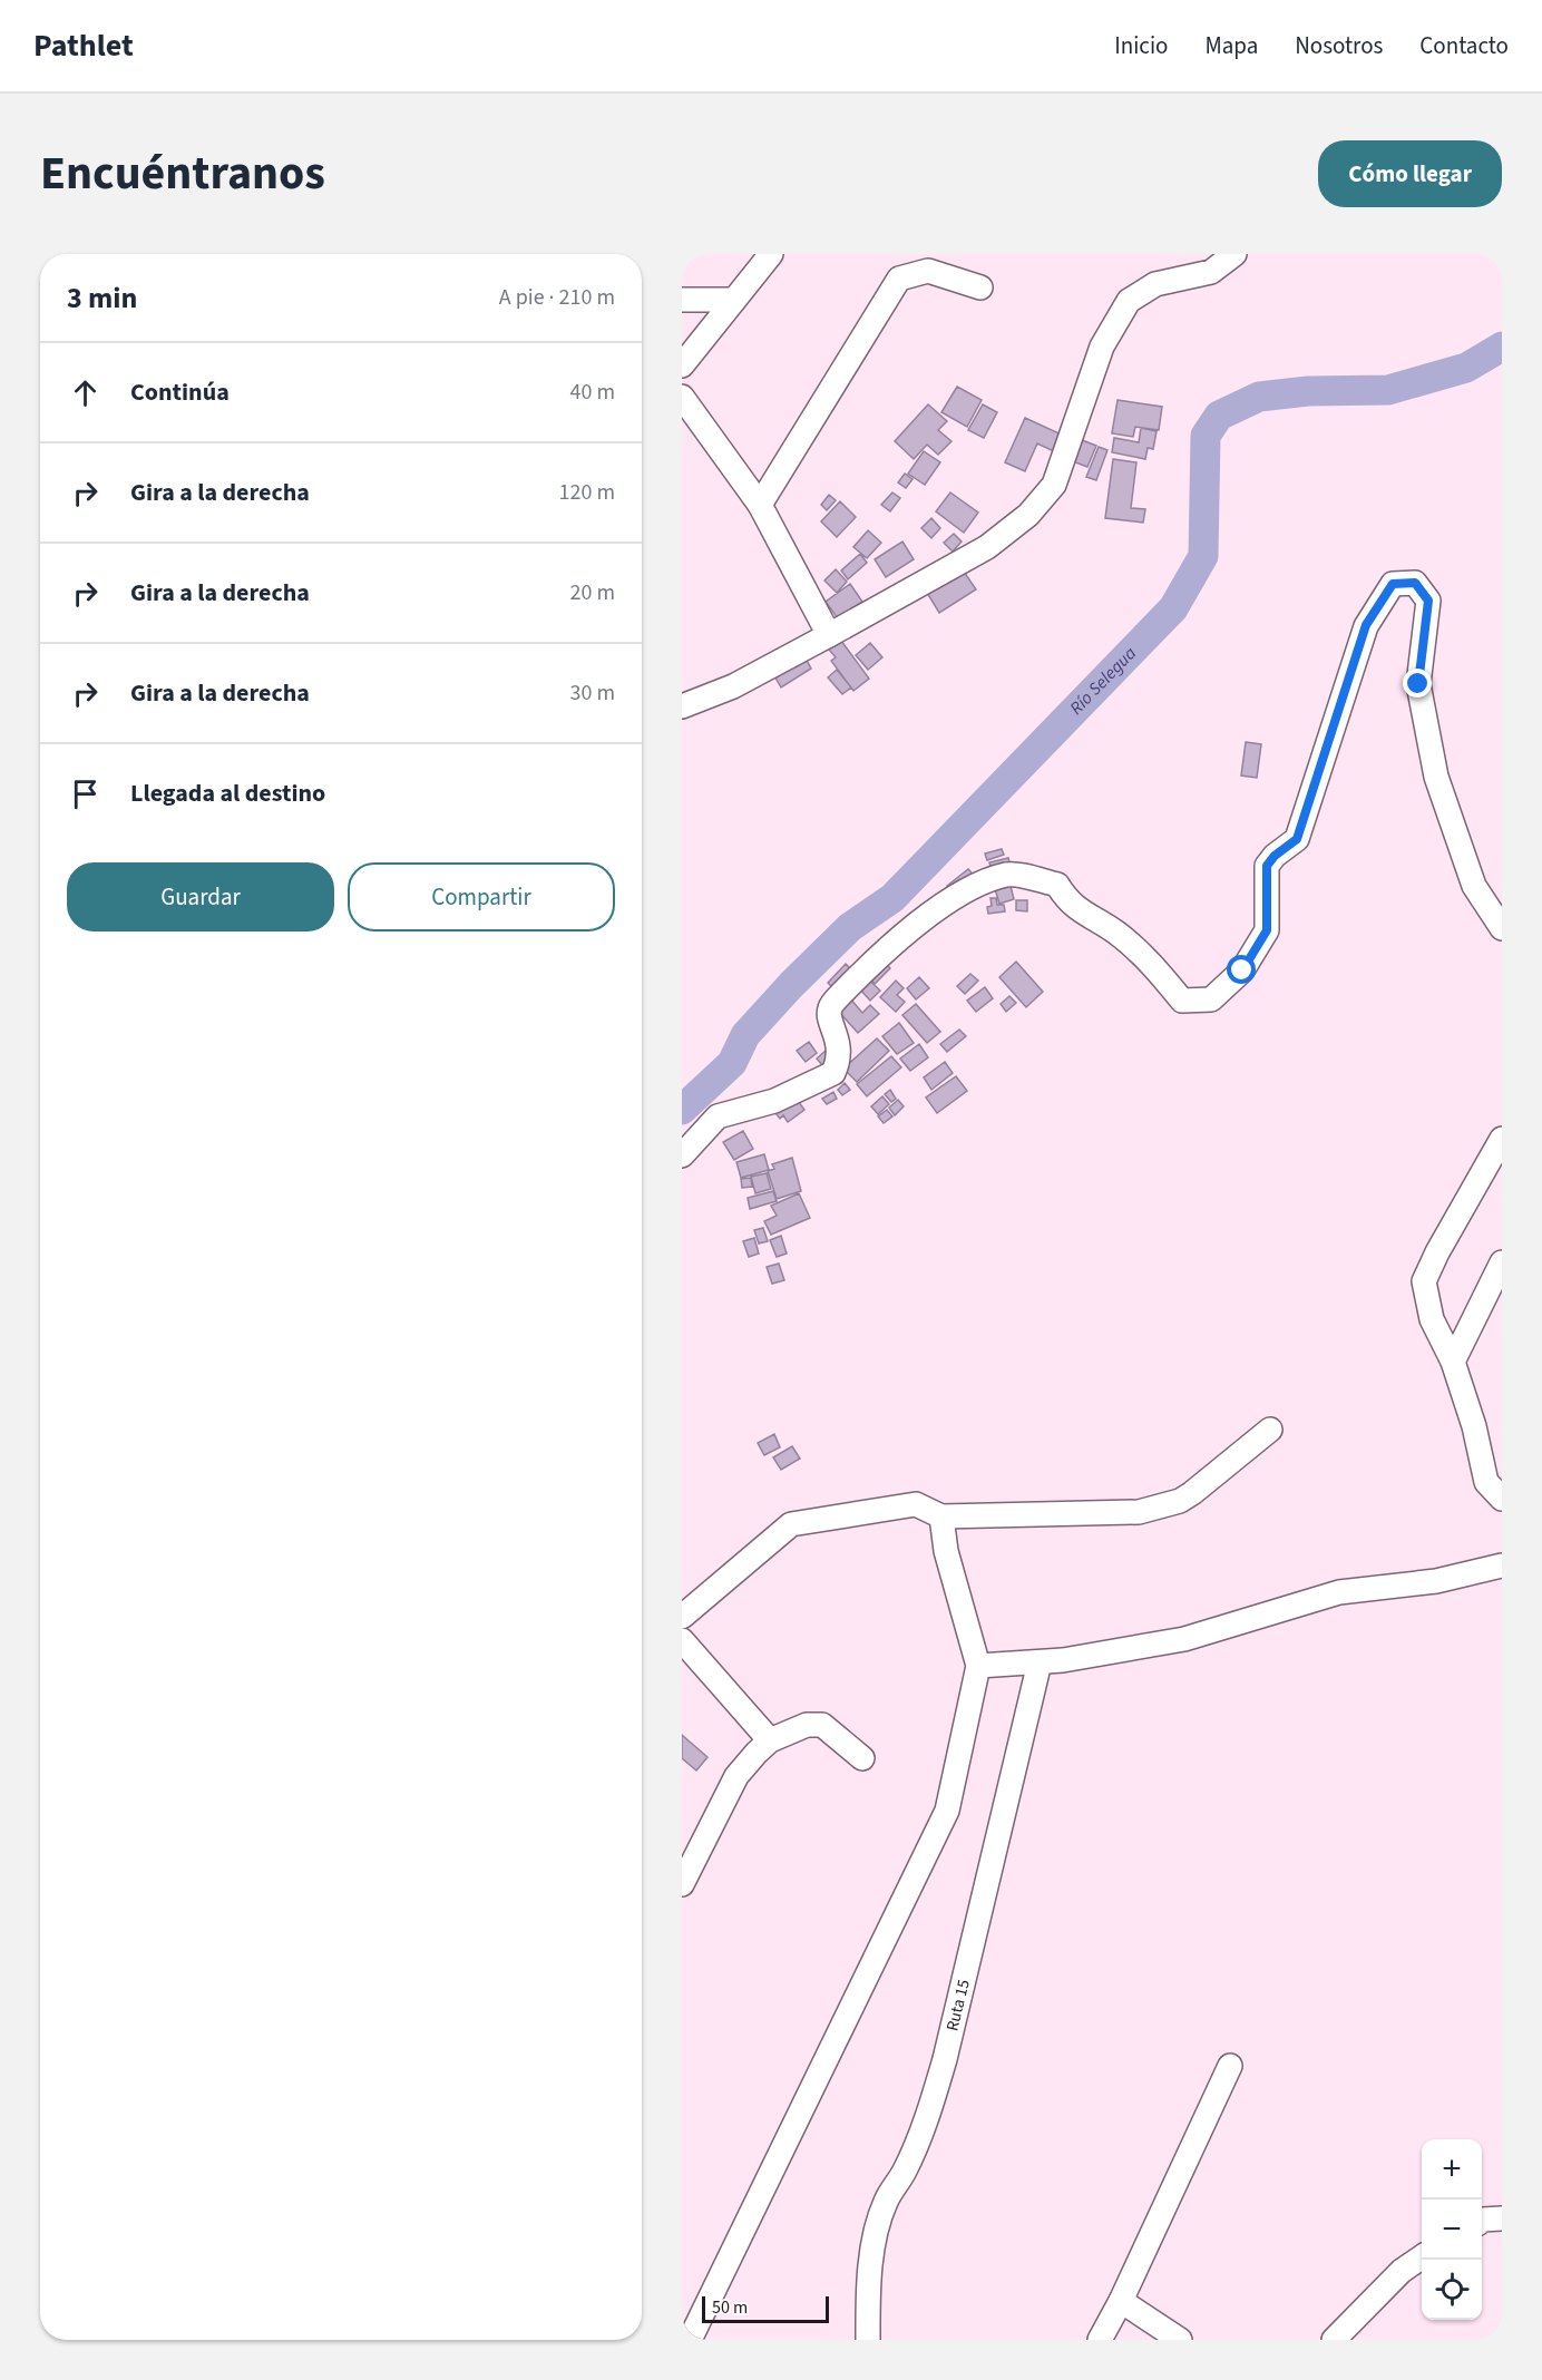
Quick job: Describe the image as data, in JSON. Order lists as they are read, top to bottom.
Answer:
{
  "streets": {
    "street": ["Ruta 15"]
  },
  "water": ["Río Selegua"],
  "scale_bar": "50 m",
  "page": {
    "header": "Pathlet",
    "nav": [
      "Inicio",
      "Mapa",
      "Nosotros",
      "Contacto"
    ],
    "title": "Encuéntranos",
    "buttons": [
      "Cómo llegar",
      ["Guardar", "Compartir"]
    ],
    "heading": ["3 min", "A pie · 210 m"],
    "list": [
      ["Continúa", "40 m"],
      ["Gira a la derecha", "120 m"],
      ["Gira a la derecha", "20 m"],
      ["Gira a la derecha", "30 m"],
      "Llegada al destino"
    ],
    "map_buttons": ["+", "−"],
    "scale": "50 m"
  }
}
